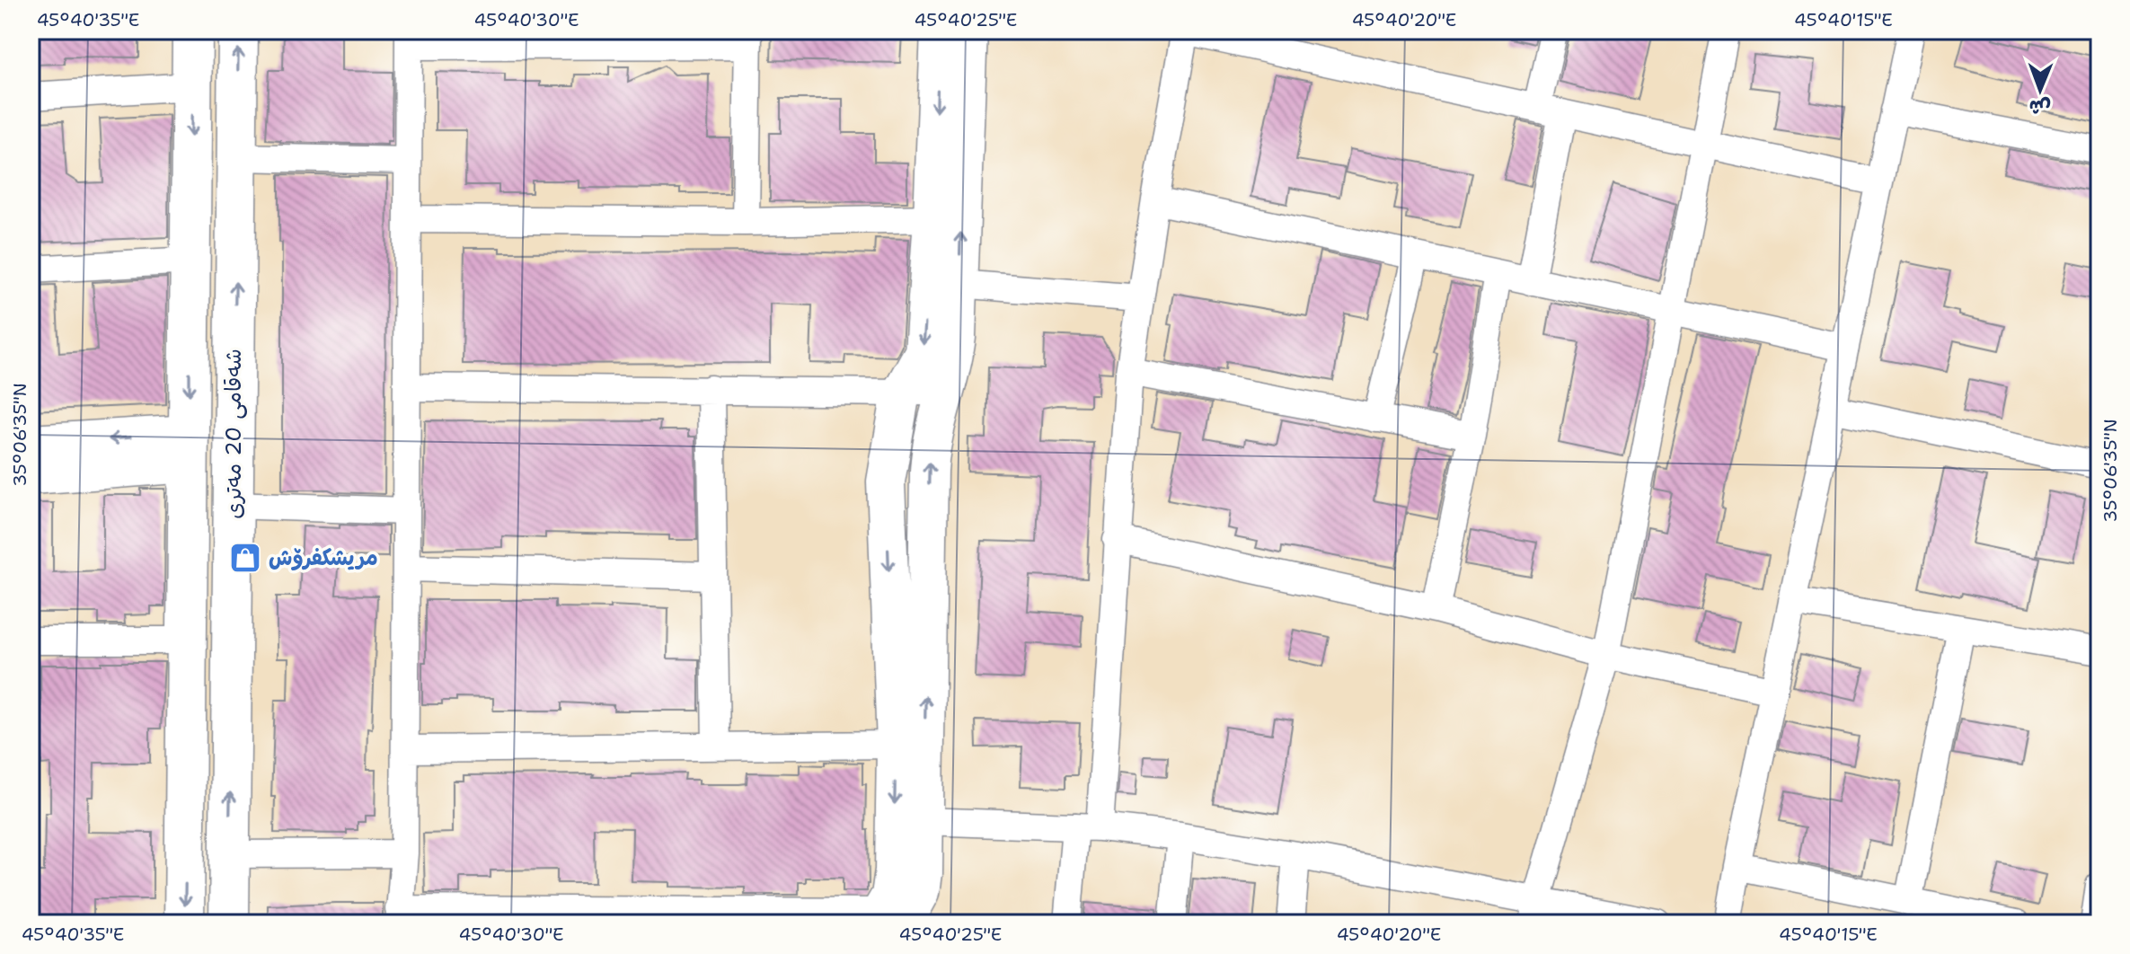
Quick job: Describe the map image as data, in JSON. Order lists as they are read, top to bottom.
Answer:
{
  "streets": {
    "main road": ["شەقامی 20 مەتری"]
  },
  "places": {
    "shop": ["مریشکفرۆش"]
  },
  "north": "bottom",
  "coordinates": [
    "45°40'35\"E",
    "45°40'30\"E",
    "45°40'25\"E",
    "45°40'20\"E",
    "45°40'15\"E",
    "35°06'35\"N"
  ]
}
